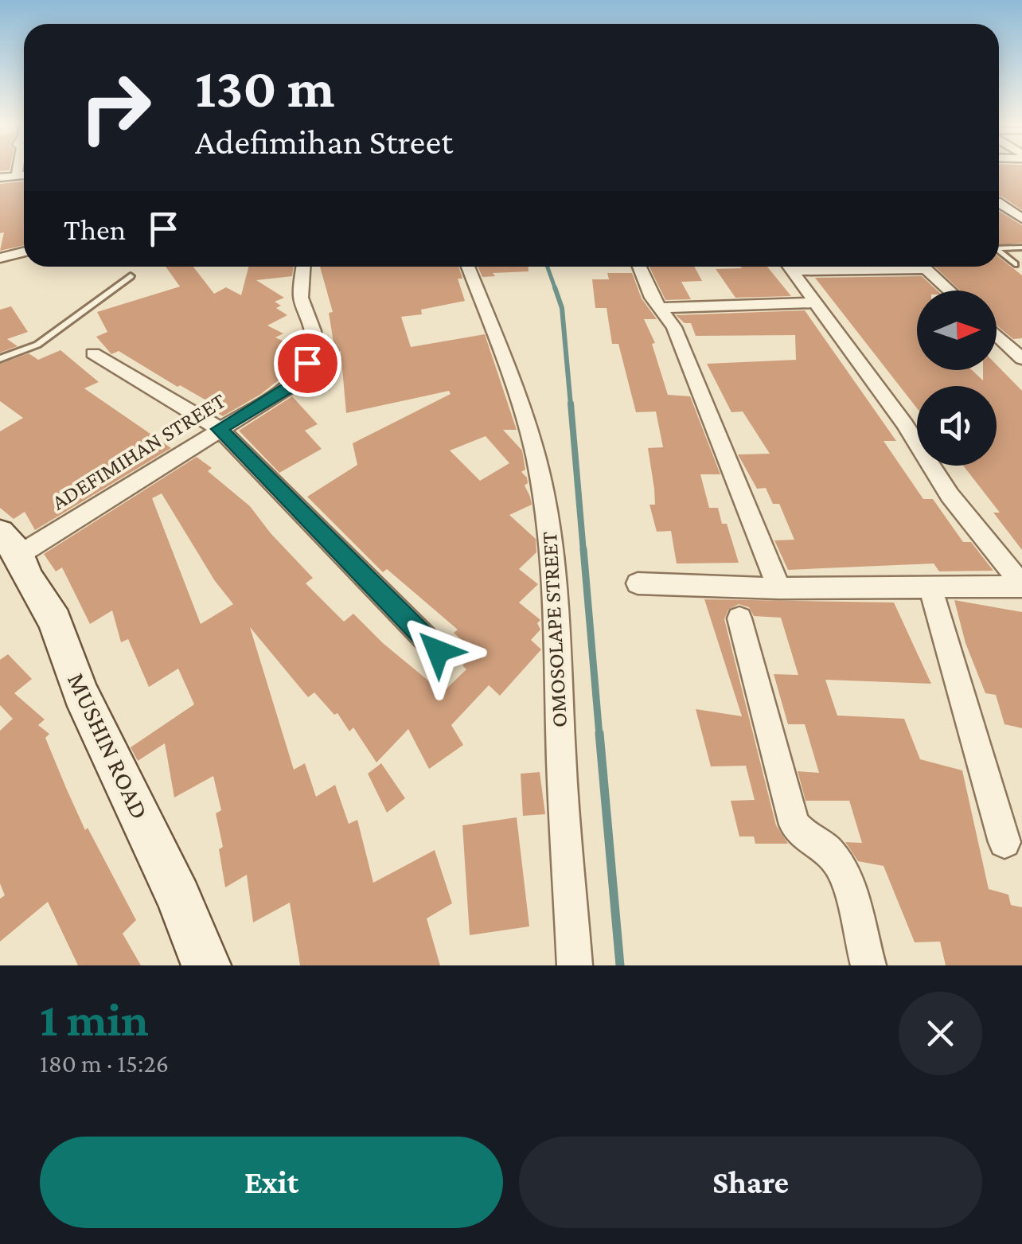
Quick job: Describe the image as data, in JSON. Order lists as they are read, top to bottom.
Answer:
{
  "streets": {
    "main road": ["MUSHIN ROAD"],
    "street": ["ADEFIMIHAN STREET", "OMOSOLAPE STREET"]
  },
  "crossings": [
    ["ADEFIMIHAN STREET", "MUSHIN ROAD"]
  ],
  "north": "right",
  "page": {
    "turn": ["130 m", "Adefimihan Street"],
    "then": "Then",
    "heading": ["1 min", "180 m · 15:26"],
    "buttons": ["Exit", "Share"]
  }
}
